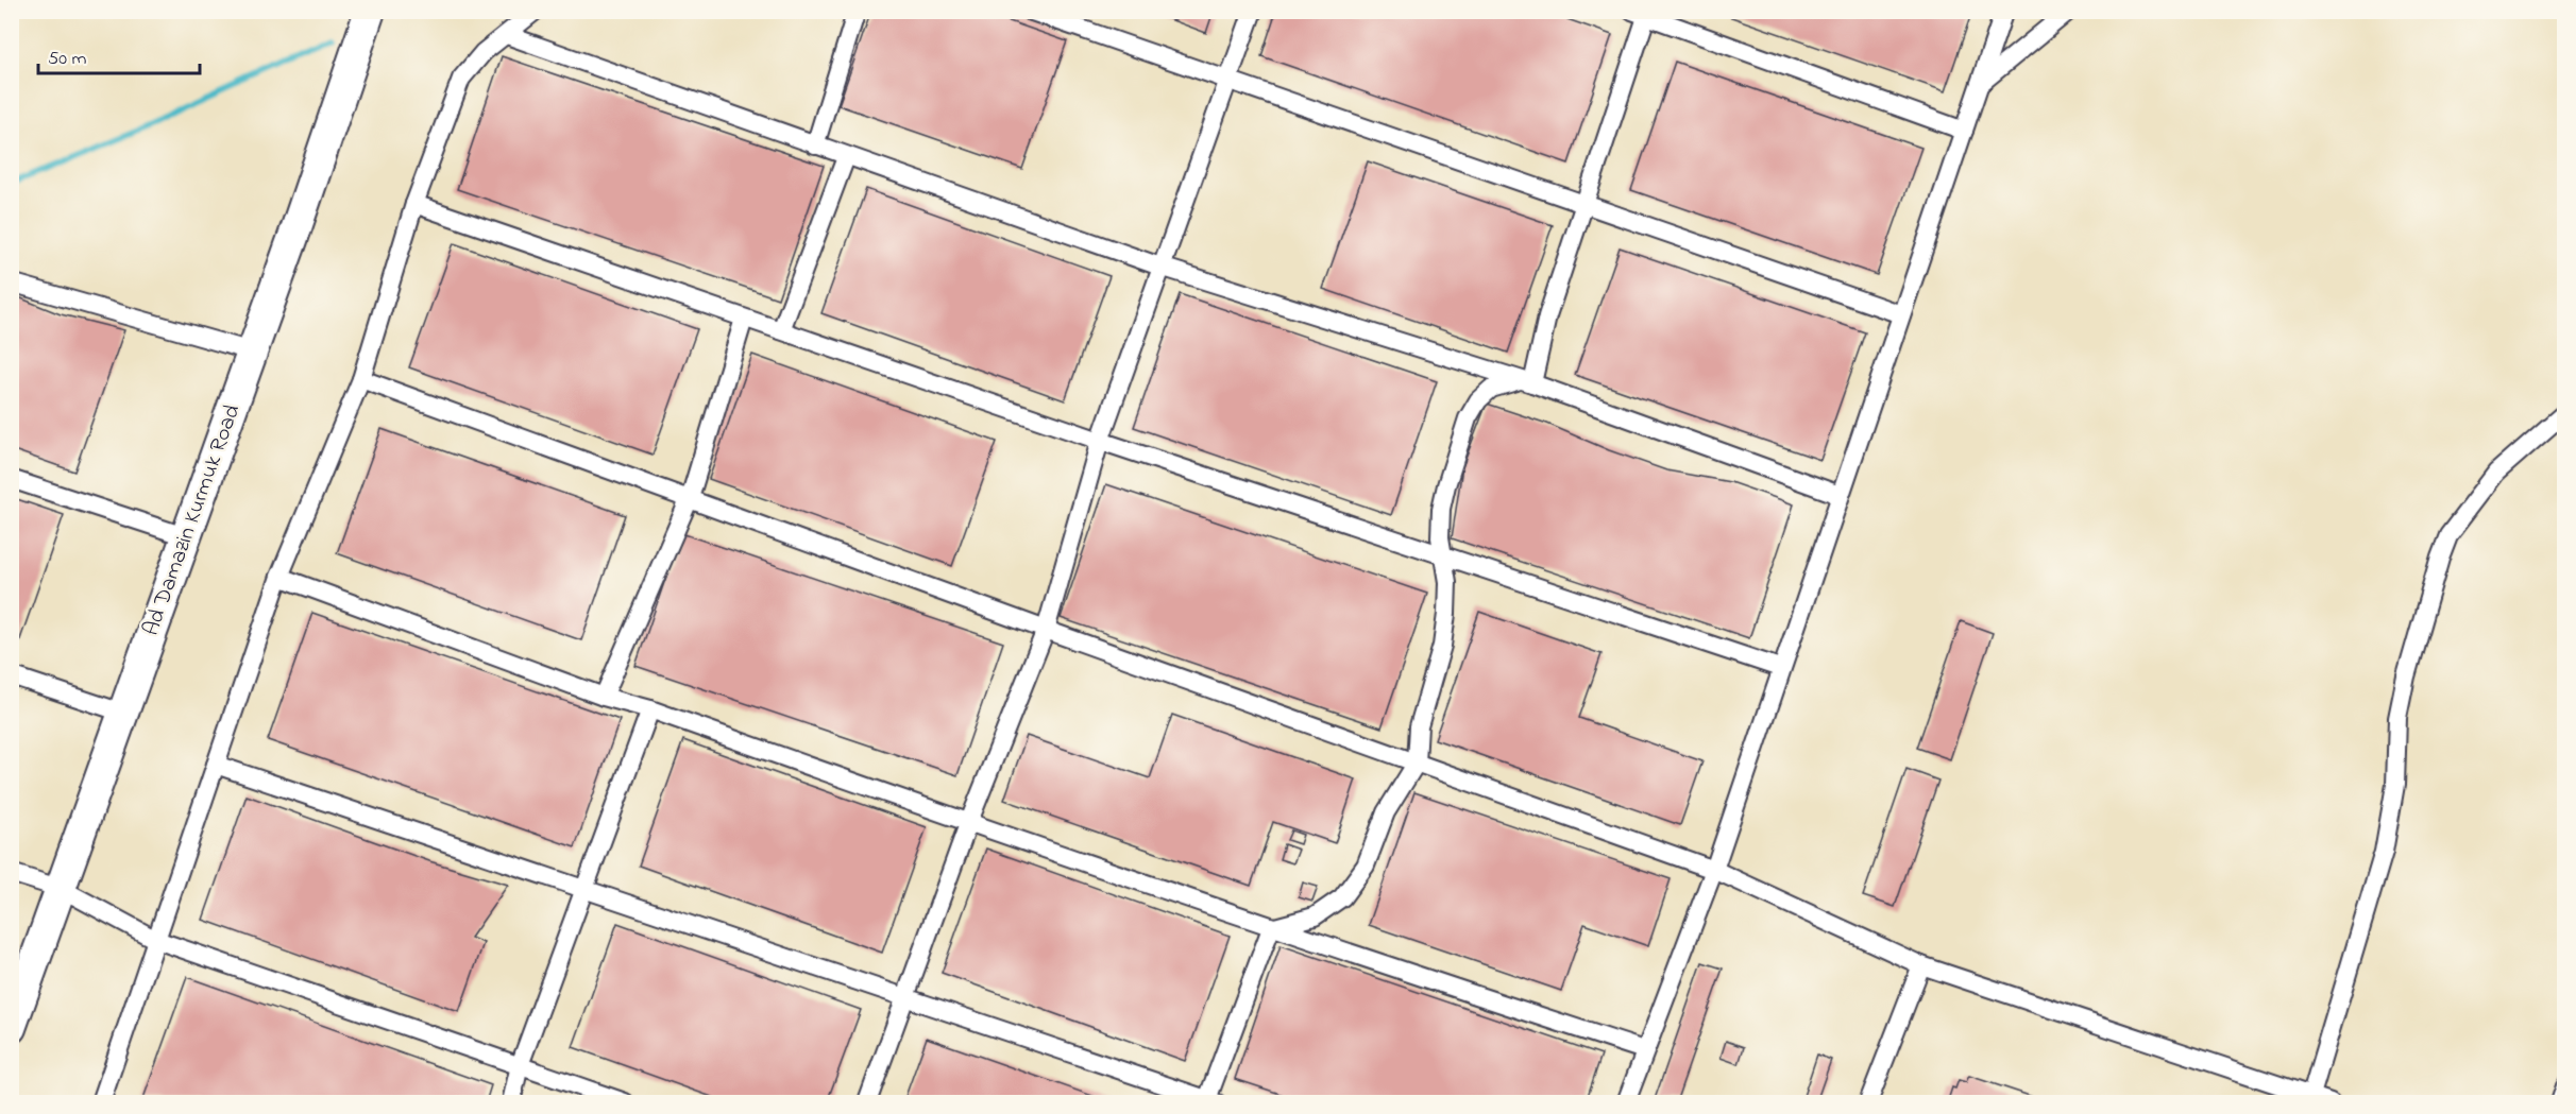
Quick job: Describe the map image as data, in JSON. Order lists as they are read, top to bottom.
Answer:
{
  "streets": {
    "highway": ["Ad Damazin Kurmuk Road"]
  },
  "scale_bar": "50 m"
}
